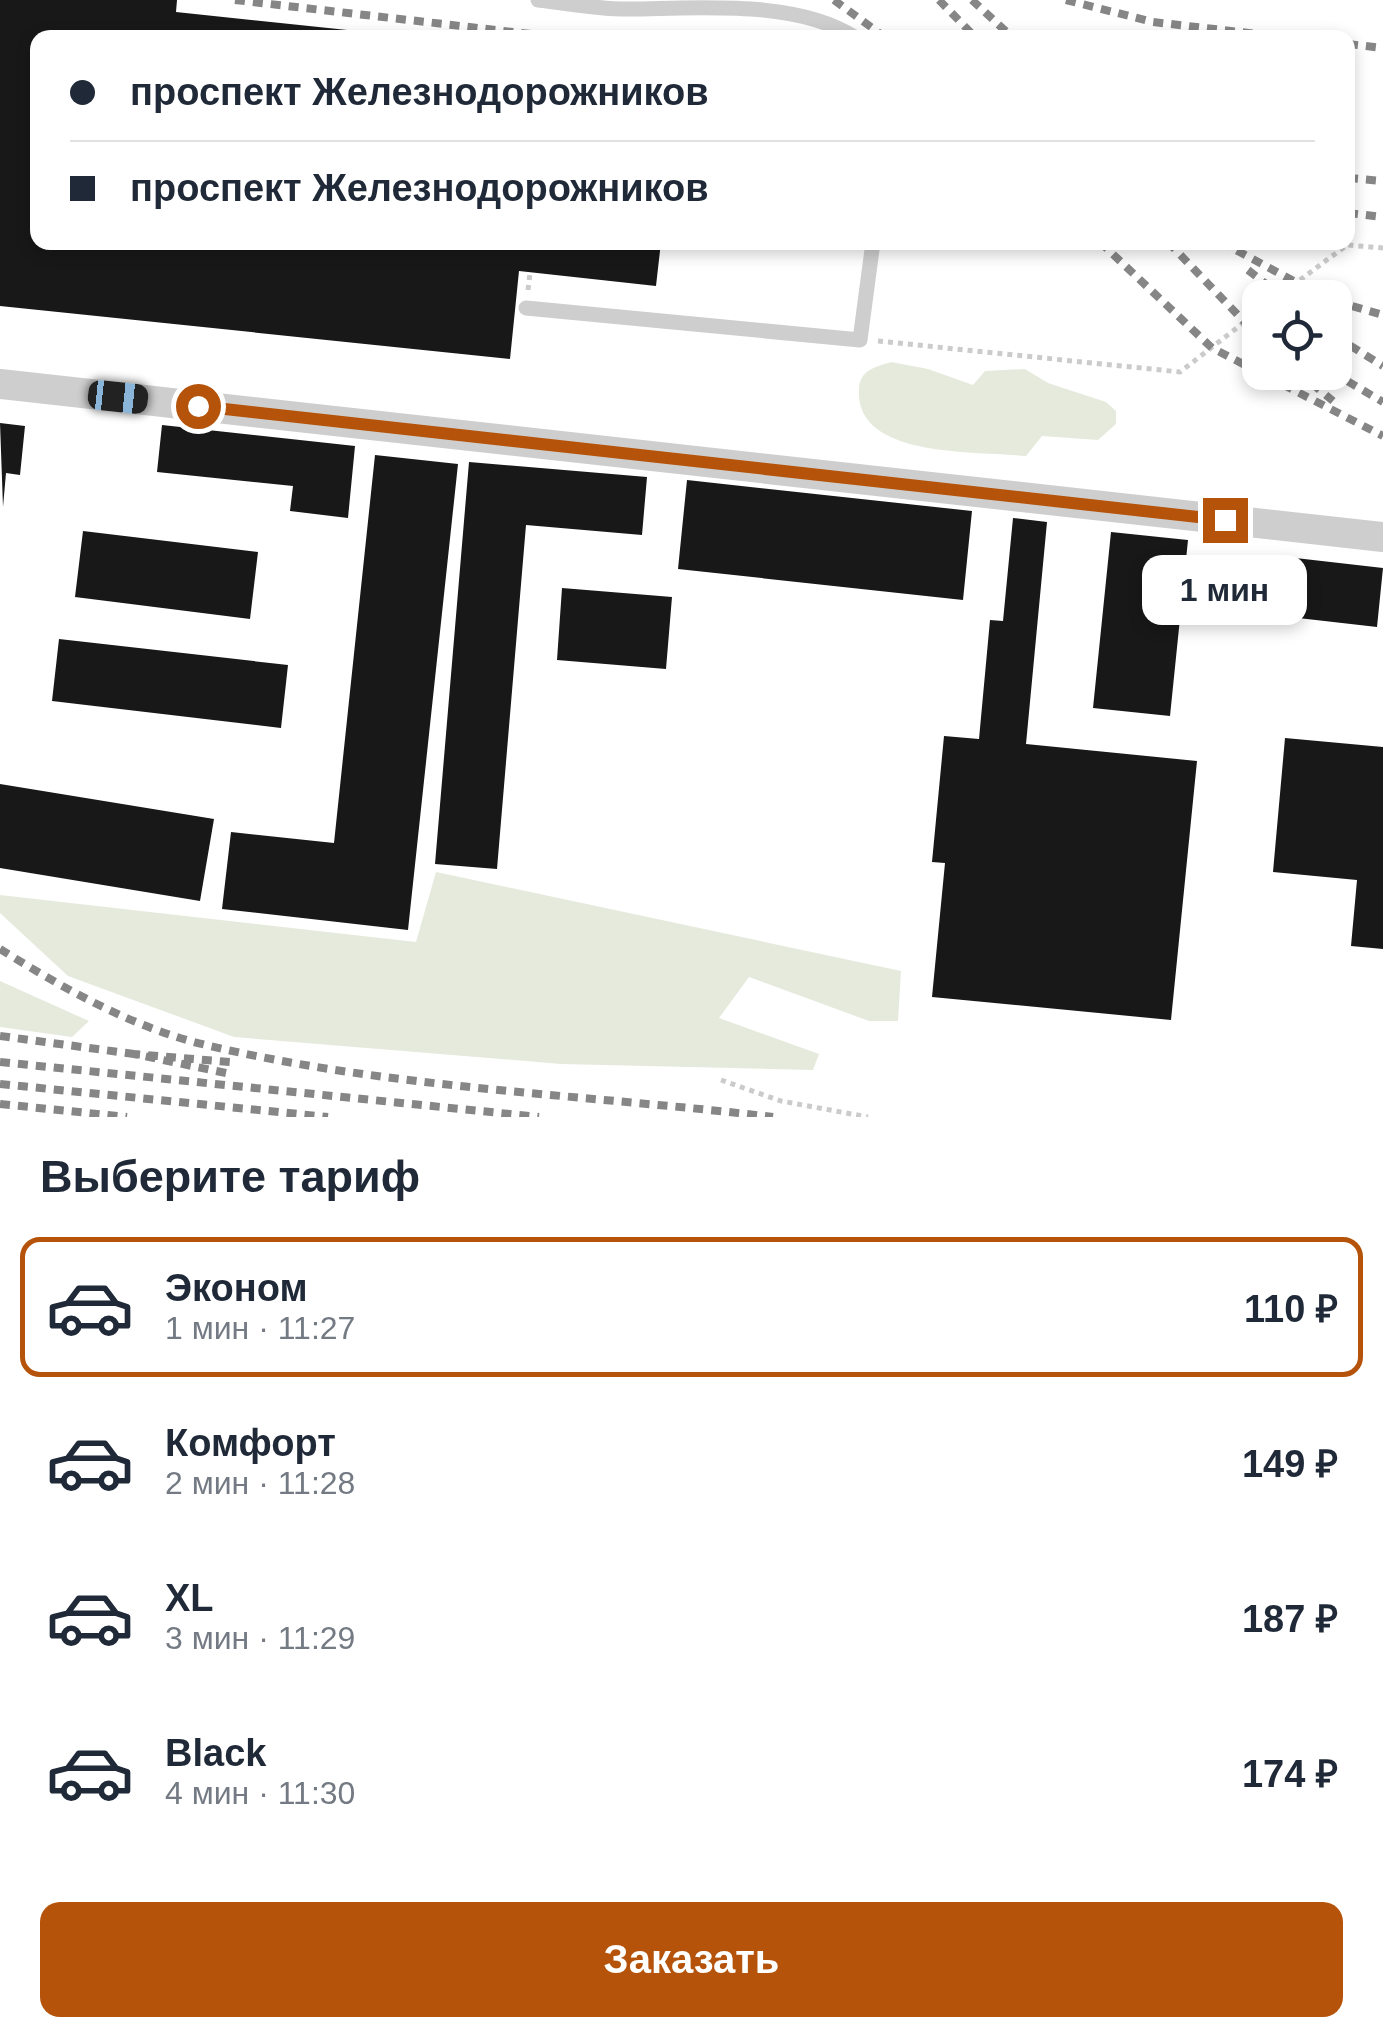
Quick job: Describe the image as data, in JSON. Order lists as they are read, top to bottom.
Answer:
{
  "page": {
    "banner": ["проспект Железнодорожников", "проспект Железнодорожников"],
    "bubble": "1 мин",
    "heading": "Выберите тариф",
    "list": [
      {
        "name": "Эконом",
        "note": "1 мин · 11:27",
        "value": "110 ₽"
      },
      {
        "name": "Комфорт",
        "note": "2 мин · 11:28",
        "value": "149 ₽"
      },
      {
        "name": "XL",
        "note": "3 мин · 11:29",
        "value": "187 ₽"
      },
      {
        "name": "Black",
        "note": "4 мин · 11:30",
        "value": "174 ₽"
      }
    ],
    "buttons": "Заказать"
  }
}
